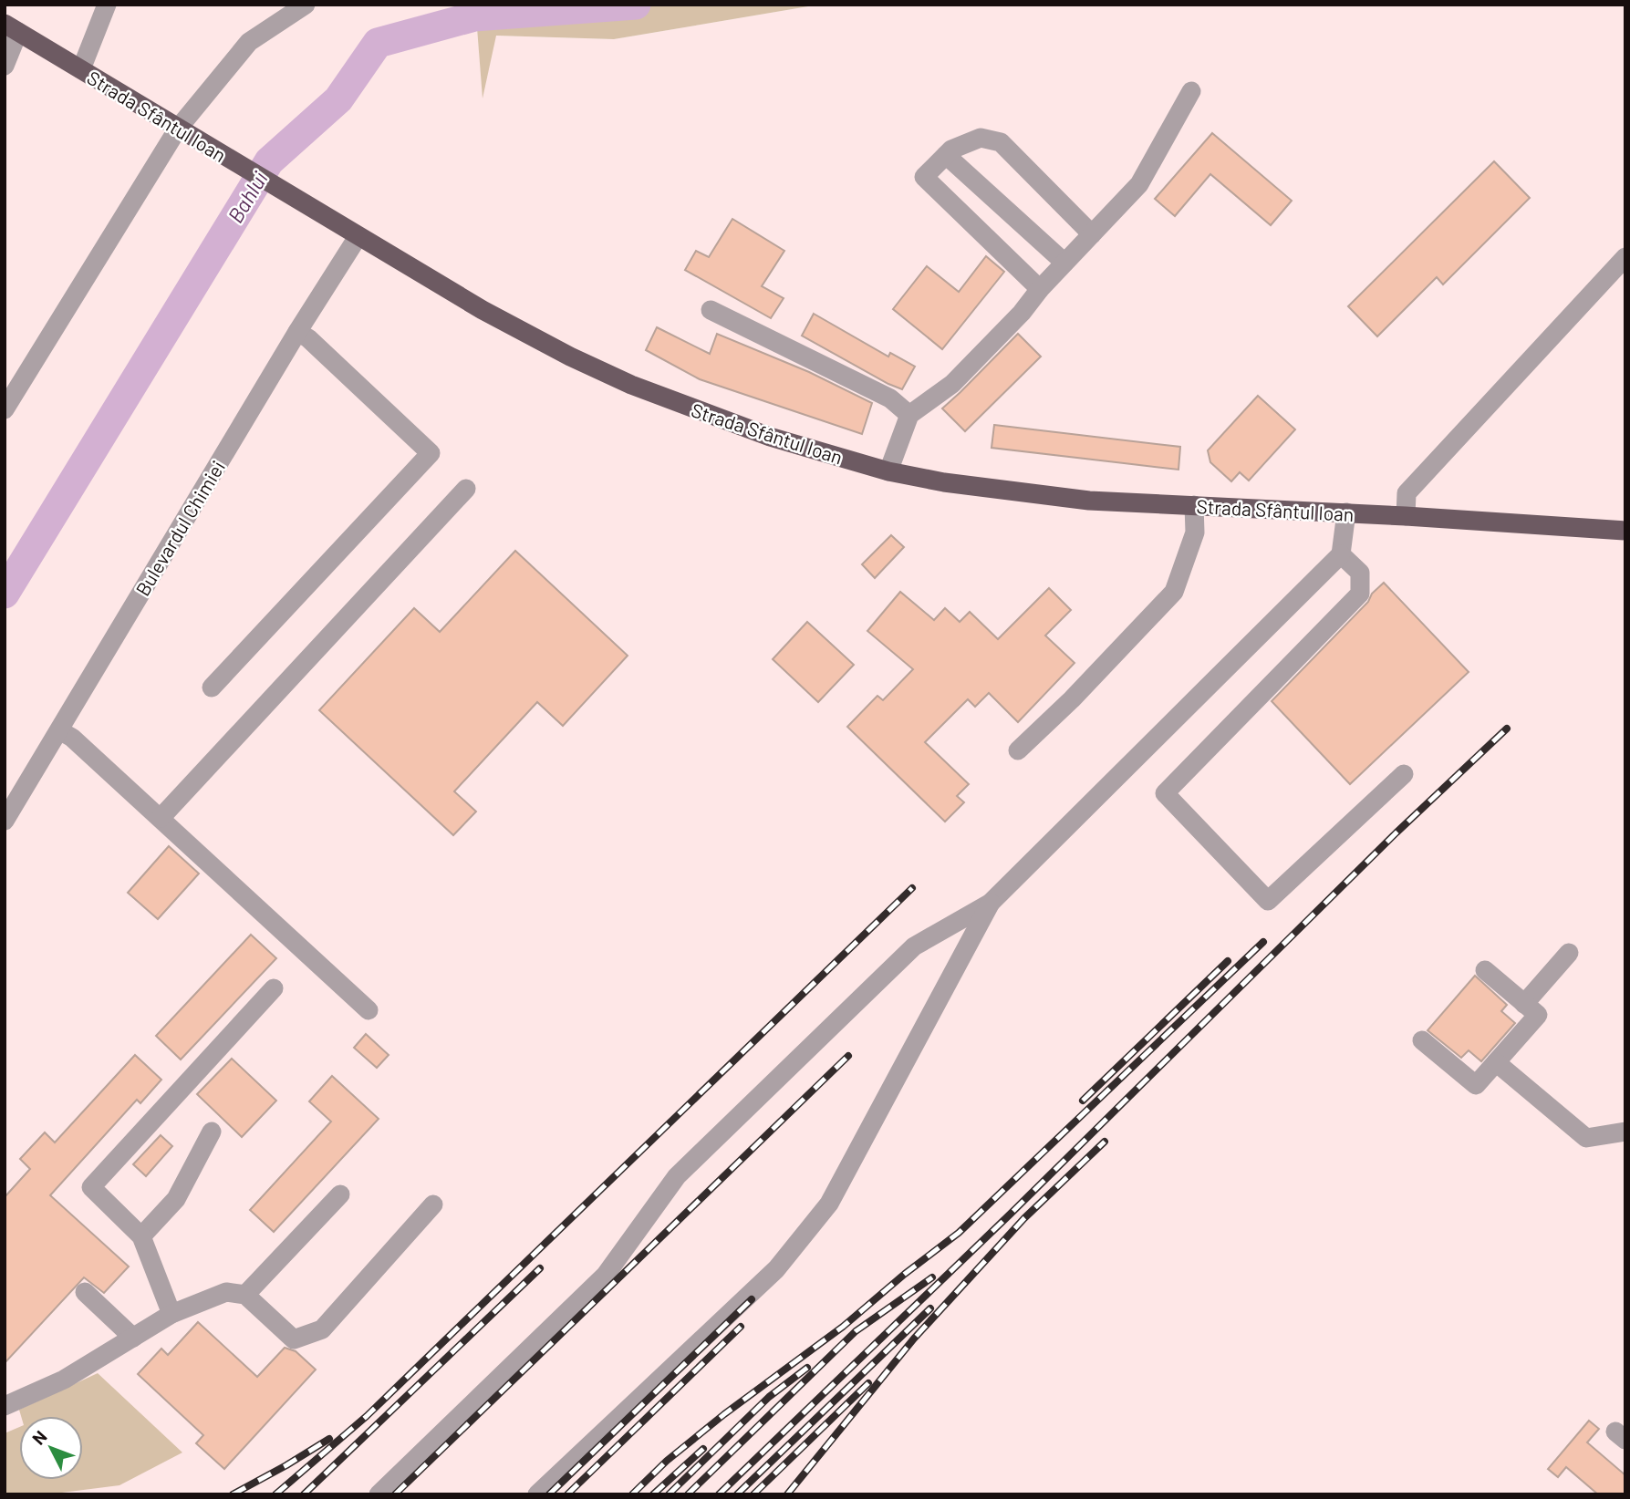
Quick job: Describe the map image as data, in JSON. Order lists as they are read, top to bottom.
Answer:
{
  "streets": {
    "main road": ["Strada Sfântul Ioan"],
    "street": ["Bulevardul Chimiei"]
  },
  "crossings": [
    ["Strada Sfântul Ioan", "Bulevardul Chimiei"]
  ],
  "water": ["Bahlui"],
  "north": "top left"
}
